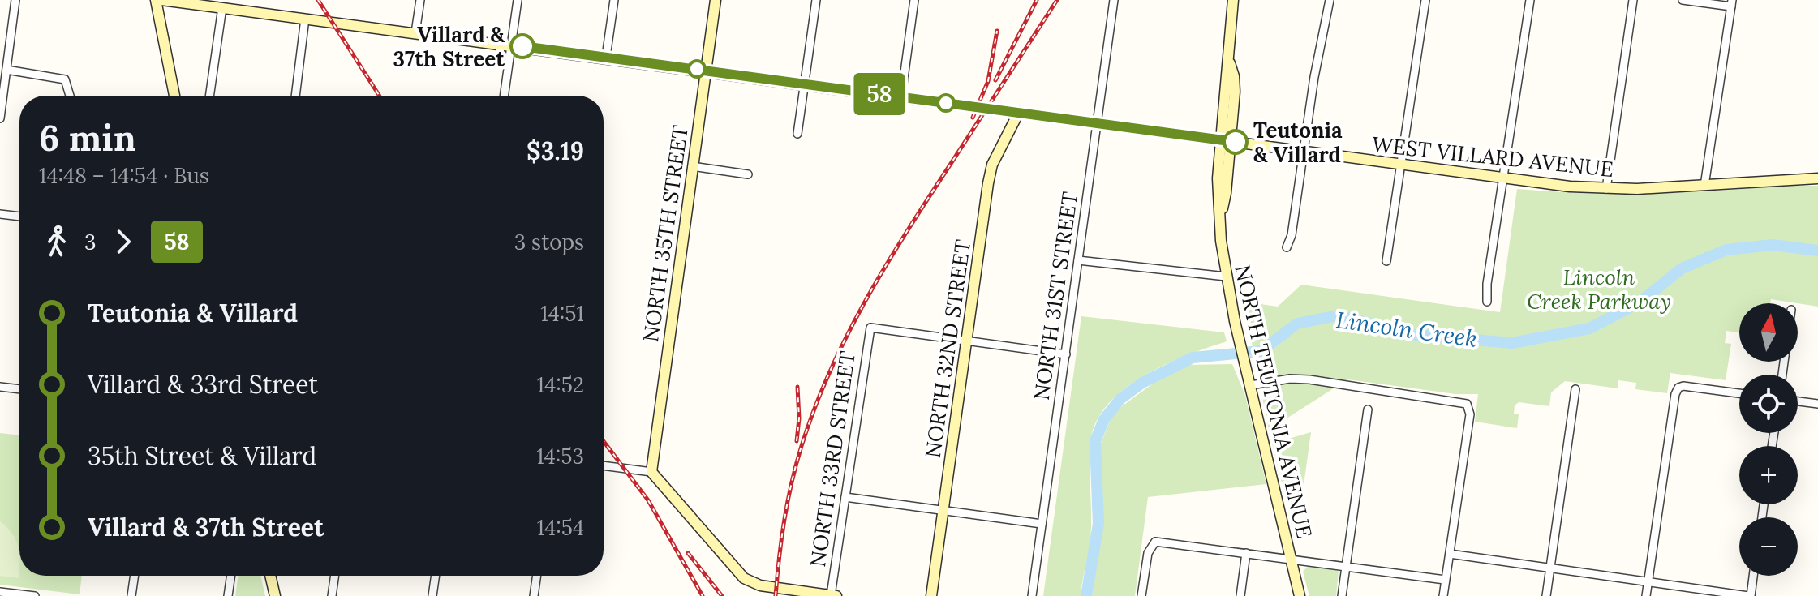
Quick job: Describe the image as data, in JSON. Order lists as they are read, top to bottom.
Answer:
{
  "streets": {
    "street": [
      "WEST VILLARD AVENUE",
      "NORTH 35TH STREET",
      "NORTH 31ST STREET",
      "NORTH 32ND STREET",
      "NORTH TEUTONIA AVENUE",
      "NORTH 33RD STREET"
    ]
  },
  "crossings": [
    ["WEST VILLARD AVENUE", "NORTH 35TH STREET"],
    ["WEST VILLARD AVENUE", "NORTH 31ST STREET"],
    ["WEST VILLARD AVENUE", "NORTH 32ND STREET"],
    ["WEST VILLARD AVENUE", "NORTH TEUTONIA AVENUE"],
    ["NORTH 32ND STREET", "NORTH 33RD STREET"]
  ],
  "water": ["Lincoln Creek"],
  "parks": ["Lincoln Creek Parkway"],
  "places": ["Villard & 37th Street", "Teutonia & Villard"],
  "lines": ["bus line 58"],
  "north": "top",
  "page": {
    "on_map": "58",
    "heading": ["6 min", "14:48 – 14:54 · Bus", "$3.19"],
    "legs": ["3", "58", "3 stops"],
    "list": [
      {
        "name": "Teutonia & Villard",
        "value": "14:51"
      },
      {
        "name": "Villard & 33rd Street",
        "value": "14:52"
      },
      {
        "name": "35th Street & Villard",
        "value": "14:53"
      },
      {
        "name": "Villard & 37th Street",
        "value": "14:54"
      }
    ],
    "map_buttons": ["+", "−"]
  }
}
